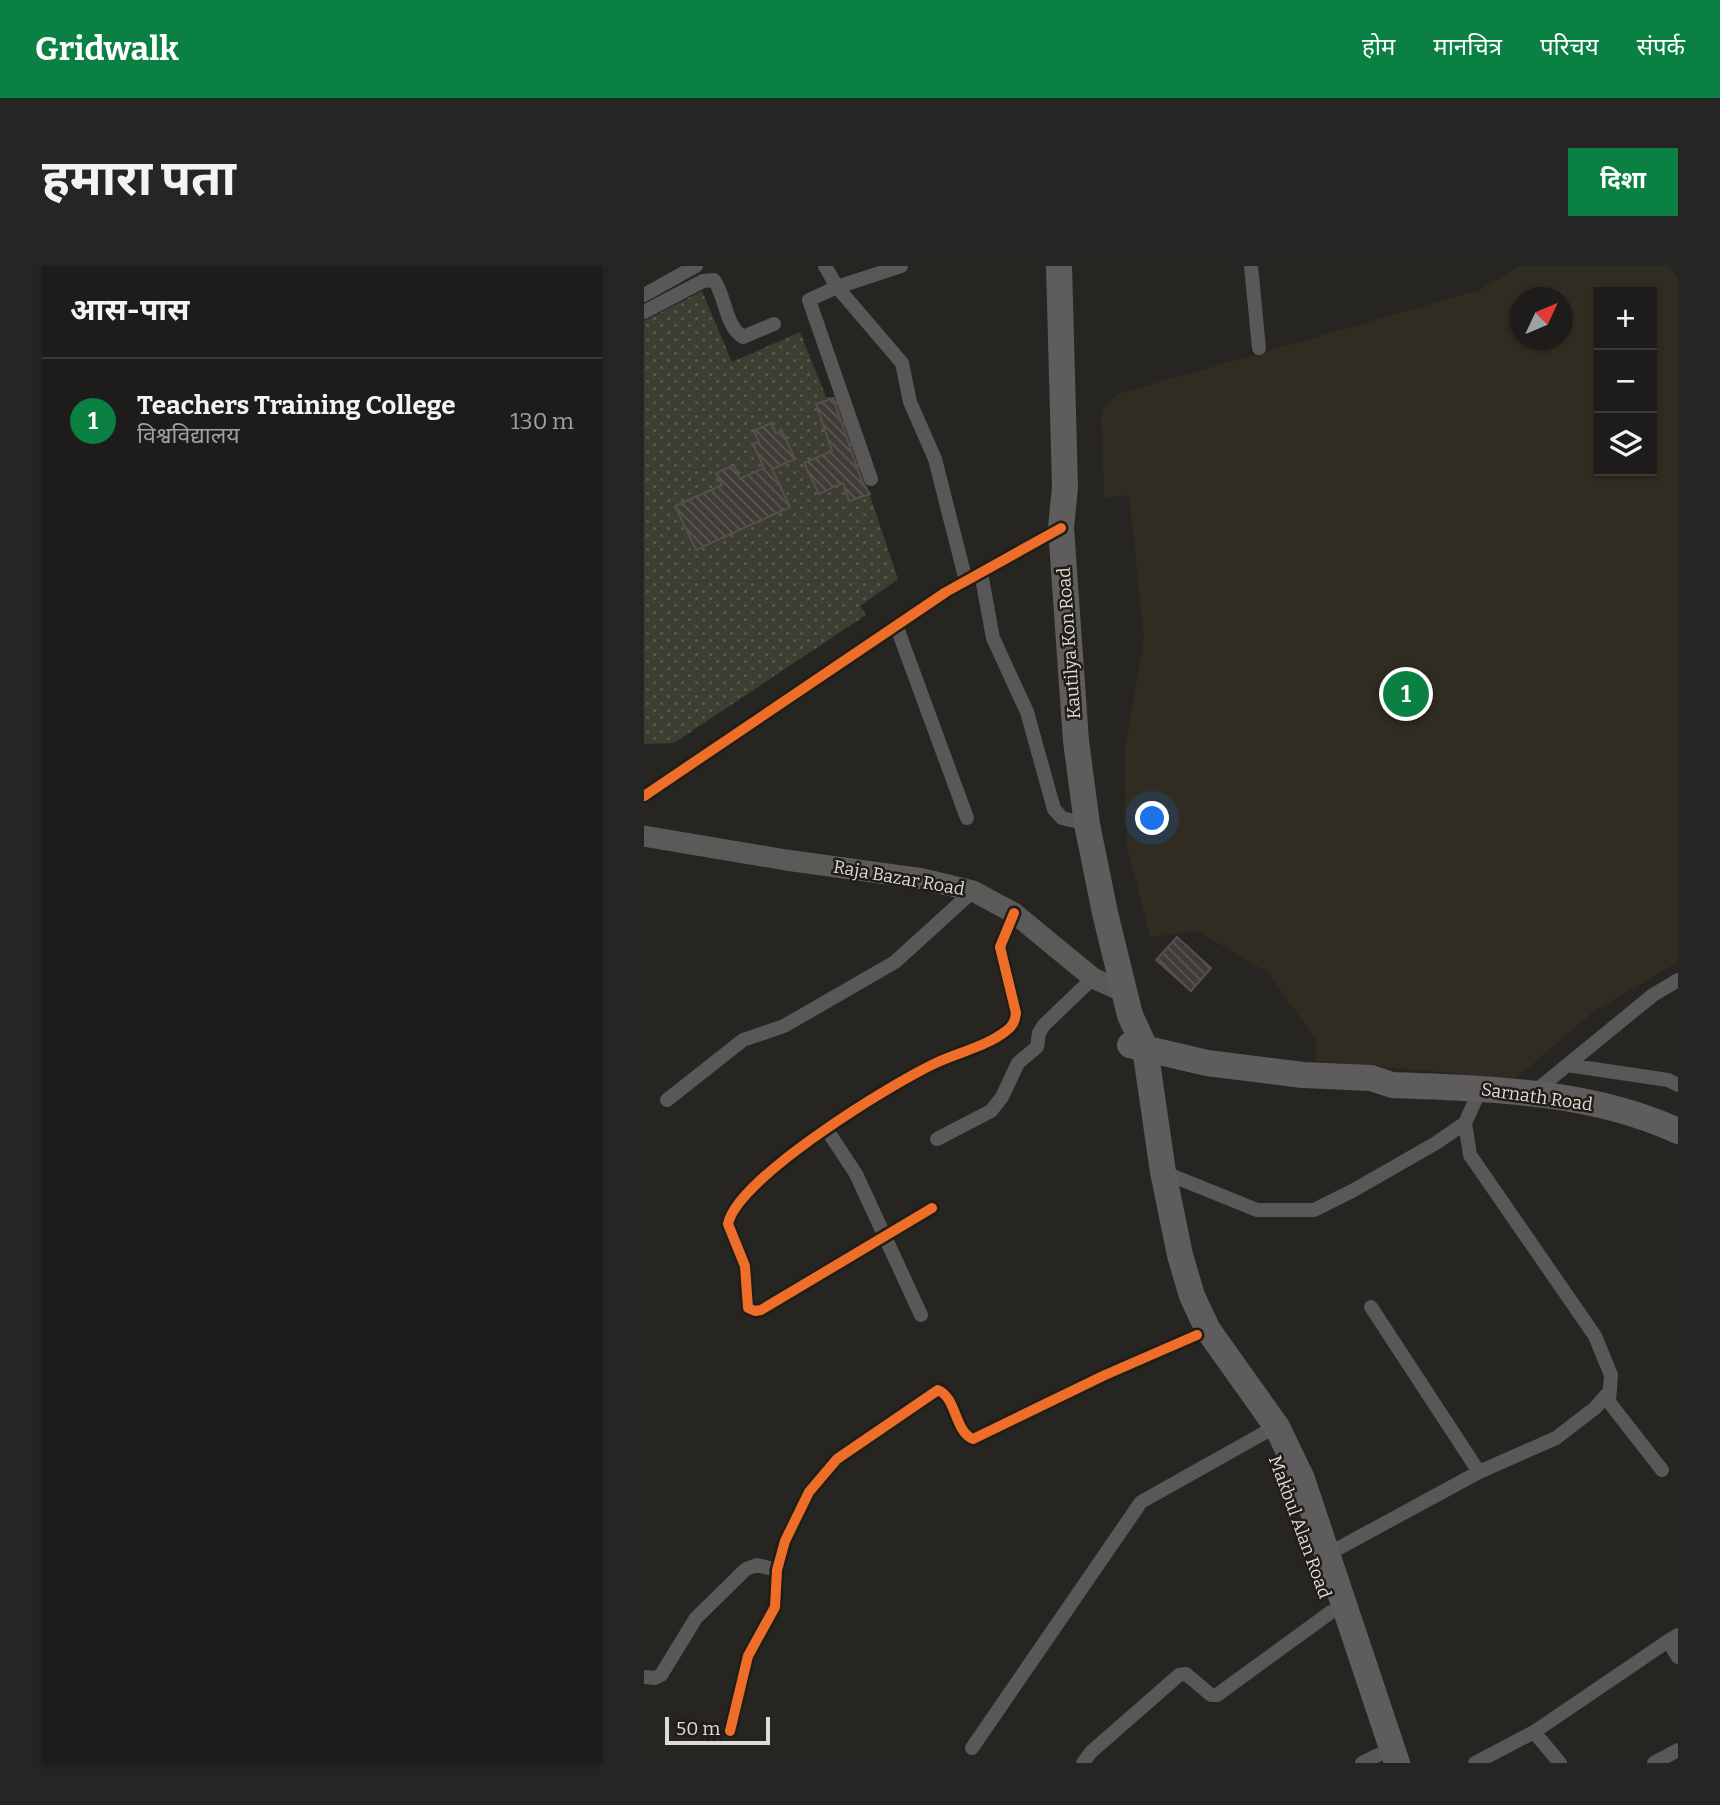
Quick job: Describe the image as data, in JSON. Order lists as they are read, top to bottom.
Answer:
{
  "streets": {
    "highway": ["Kautilya Kon Road", "Sarnath Road", "Makbul Alan Road"],
    "street": ["Raja Bazar Road"]
  },
  "crossings": [
    ["Kautilya Kon Road", "Raja Bazar Road"],
    ["Kautilya Kon Road", "Sarnath Road"],
    ["Kautilya Kon Road", "Makbul Alan Road"],
    ["Sarnath Road", "Makbul Alan Road"]
  ],
  "scale_bar": "50 m",
  "north": "top right",
  "page": {
    "header": "Gridwalk",
    "nav": [
      "होम",
      "मानचित्र",
      "परिचय",
      "संपर्क"
    ],
    "buttons": "दिशा",
    "title": "हमारा पता",
    "heading": "आस-पास",
    "map_buttons": ["+", "−"],
    "list": [
      {
        "mark": "1",
        "name": "Teachers Training College",
        "note": "विश्वविद्यालय",
        "value": "130 m"
      }
    ],
    "pins": "1",
    "scale": "50 m"
  }
}
